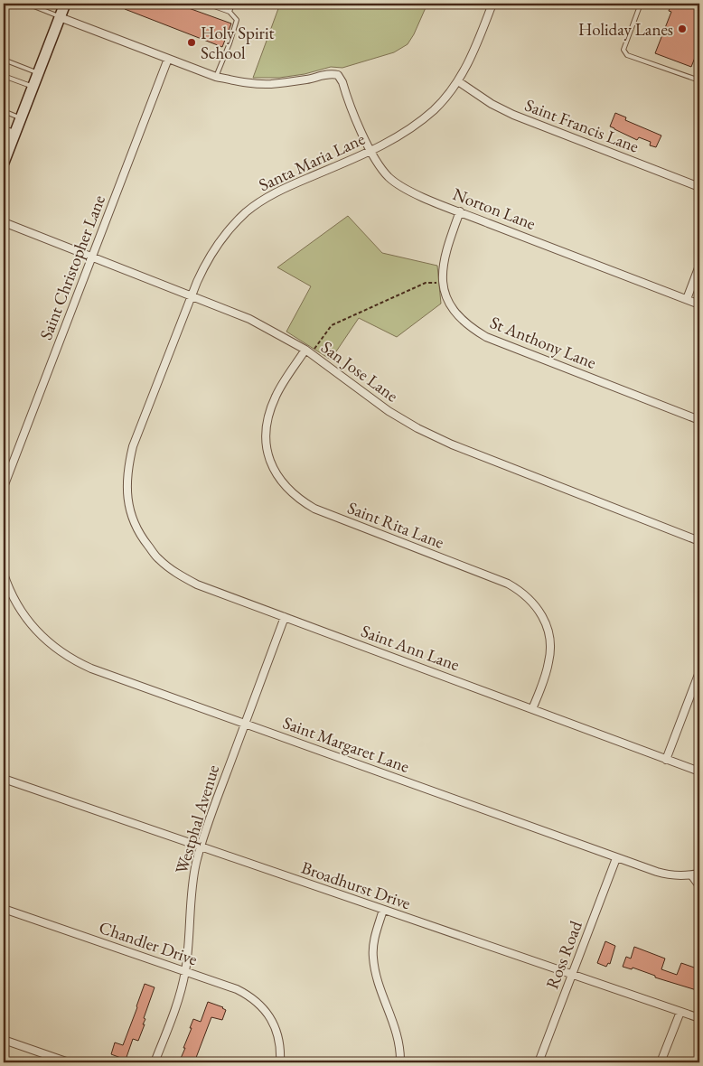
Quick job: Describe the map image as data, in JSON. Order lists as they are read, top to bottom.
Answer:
{
  "streets": {
    "street": [
      "Saint Francis Lane",
      "Santa Maria Lane",
      "Norton Lane",
      "Saint Christopher Lane",
      "St Anthony Lane",
      "San Jose Lane",
      "Saint Rita Lane",
      "Saint Ann Lane",
      "Saint Margaret Lane",
      "Westphal Avenue",
      "Broadhurst Drive",
      "Chandler Drive",
      "Ross Road"
    ]
  },
  "crossings": [
    ["Saint Francis Lane", "Santa Maria Lane"],
    ["Santa Maria Lane", "Norton Lane"],
    ["Santa Maria Lane", "San Jose Lane"],
    ["Santa Maria Lane", "Saint Ann Lane"],
    ["Norton Lane", "St Anthony Lane"],
    ["Saint Christopher Lane", "San Jose Lane"],
    ["San Jose Lane", "Saint Rita Lane"],
    ["Saint Rita Lane", "Saint Ann Lane"],
    ["Saint Ann Lane", "Westphal Avenue"],
    ["Saint Margaret Lane", "Westphal Avenue"],
    ["Saint Margaret Lane", "Ross Road"],
    ["Westphal Avenue", "Broadhurst Drive"],
    ["Westphal Avenue", "Chandler Drive"],
    ["Broadhurst Drive", "Ross Road"]
  ],
  "places": ["Holiday Lanes", "Holy Spirit School"]
}
